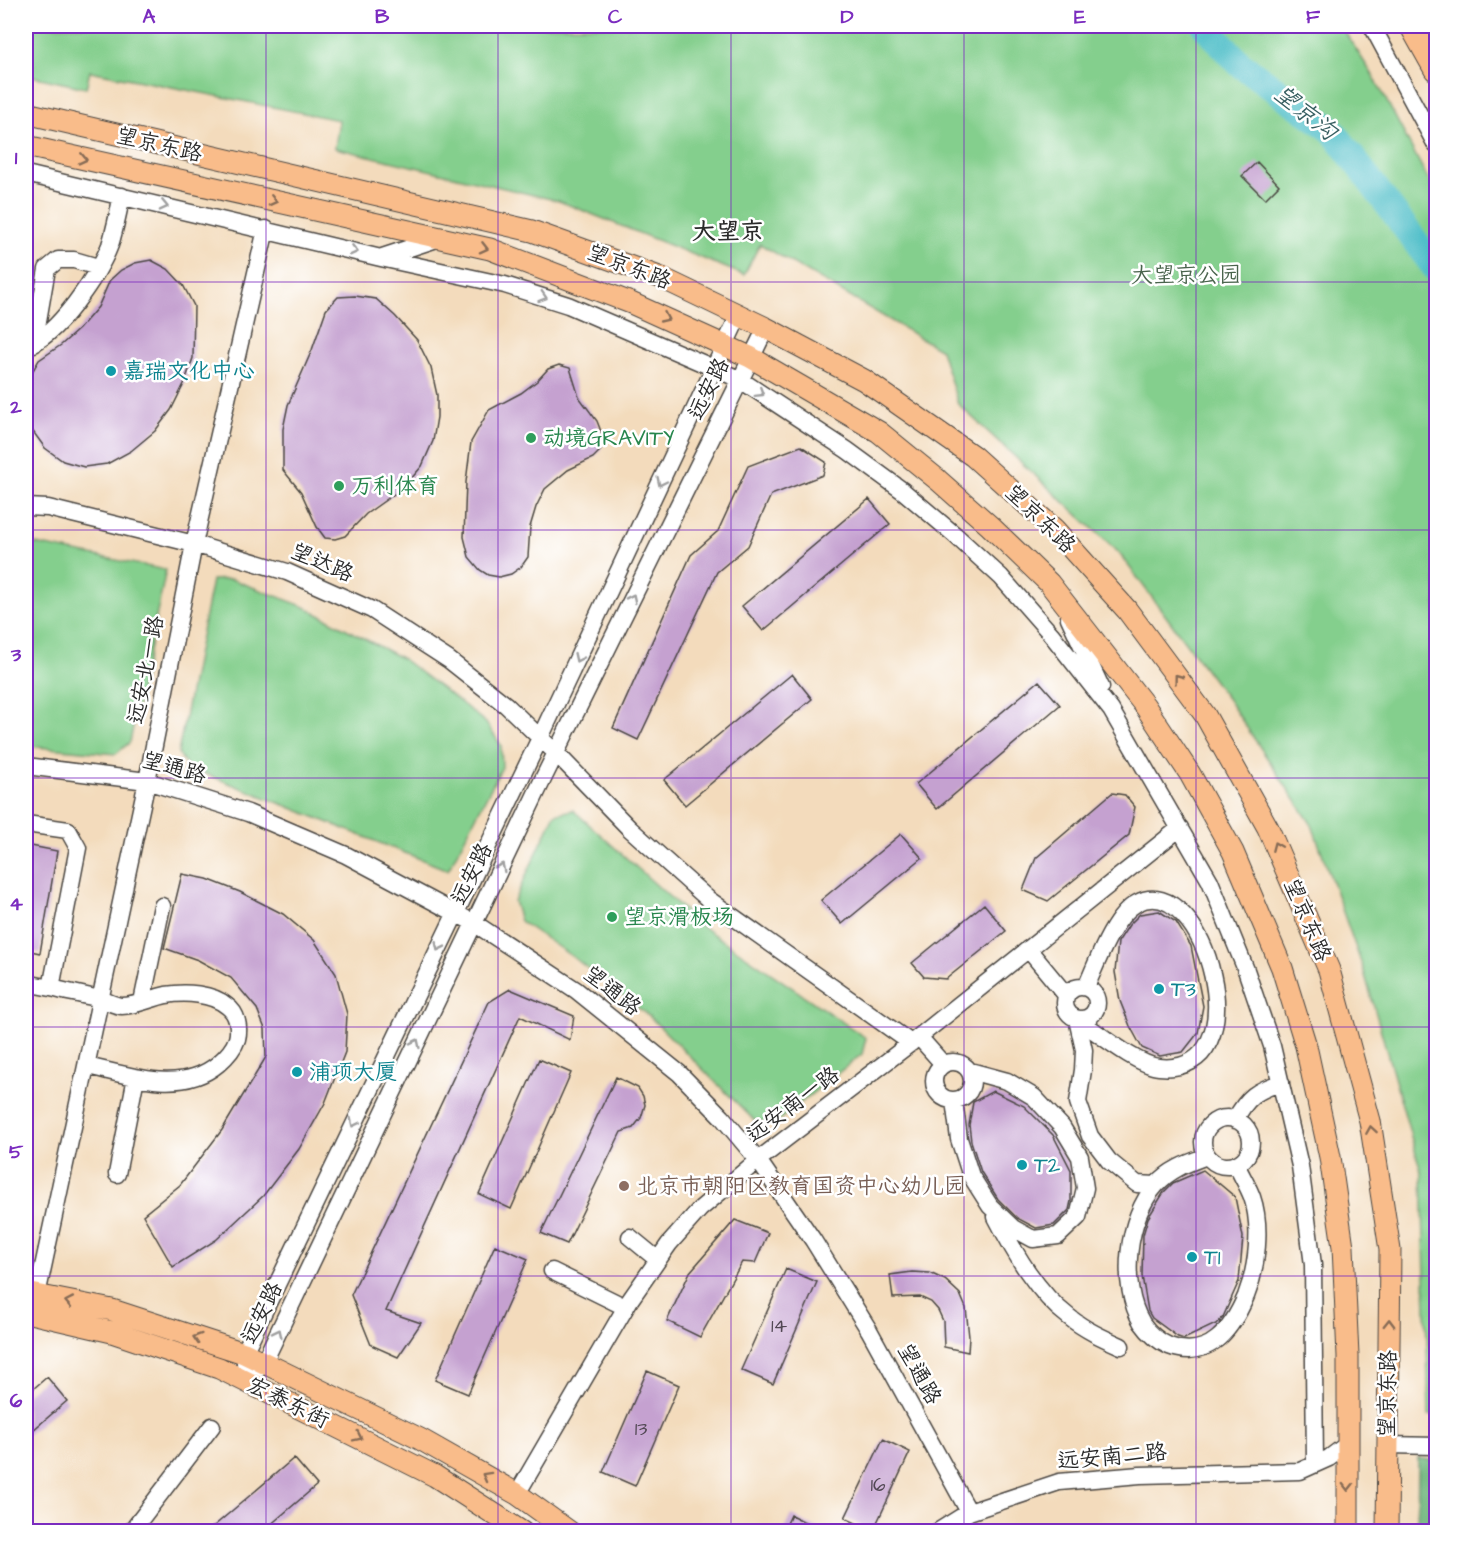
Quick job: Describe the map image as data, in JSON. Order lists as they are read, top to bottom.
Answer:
{
  "streets": {
    "main road": ["望京东路", "宏泰东街"],
    "street": [
      "远安路",
      "望达路",
      "远安北一路",
      "望通路",
      "远安南一路",
      "远安南二路"
    ]
  },
  "crossings": [
    ["望京东路", "远安路"],
    ["远安路", "望达路"],
    ["远安路", "望通路"],
    ["远安路", "宏泰东街"],
    ["望达路", "远安北一路"],
    ["望达路", "远安南一路"],
    ["远安北一路", "望通路"],
    ["远安北一路", "宏泰东街"],
    ["望通路", "远安南一路"],
    ["望通路", "远安南二路"],
    ["远安南一路", "宏泰东街"]
  ],
  "districts": ["大望京"],
  "water": ["望京沟"],
  "parks": ["大望京公园"],
  "places": [
    "嘉瑞文化中心",
    "动境GRAVITY",
    "万利体育",
    "望京滑板场",
    "T3",
    "浦项大厦",
    "T2",
    "北京市朝阳区教育国资中心幼儿园",
    "T1"
  ],
  "house_numbers": ["14", "13", "16"],
  "grid": {
    "columns": [
      "A",
      "B",
      "C",
      "D",
      "E",
      "F"
    ],
    "rows": [
      "1",
      "2",
      "3",
      "4",
      "5",
      "6"
    ]
  }
}
